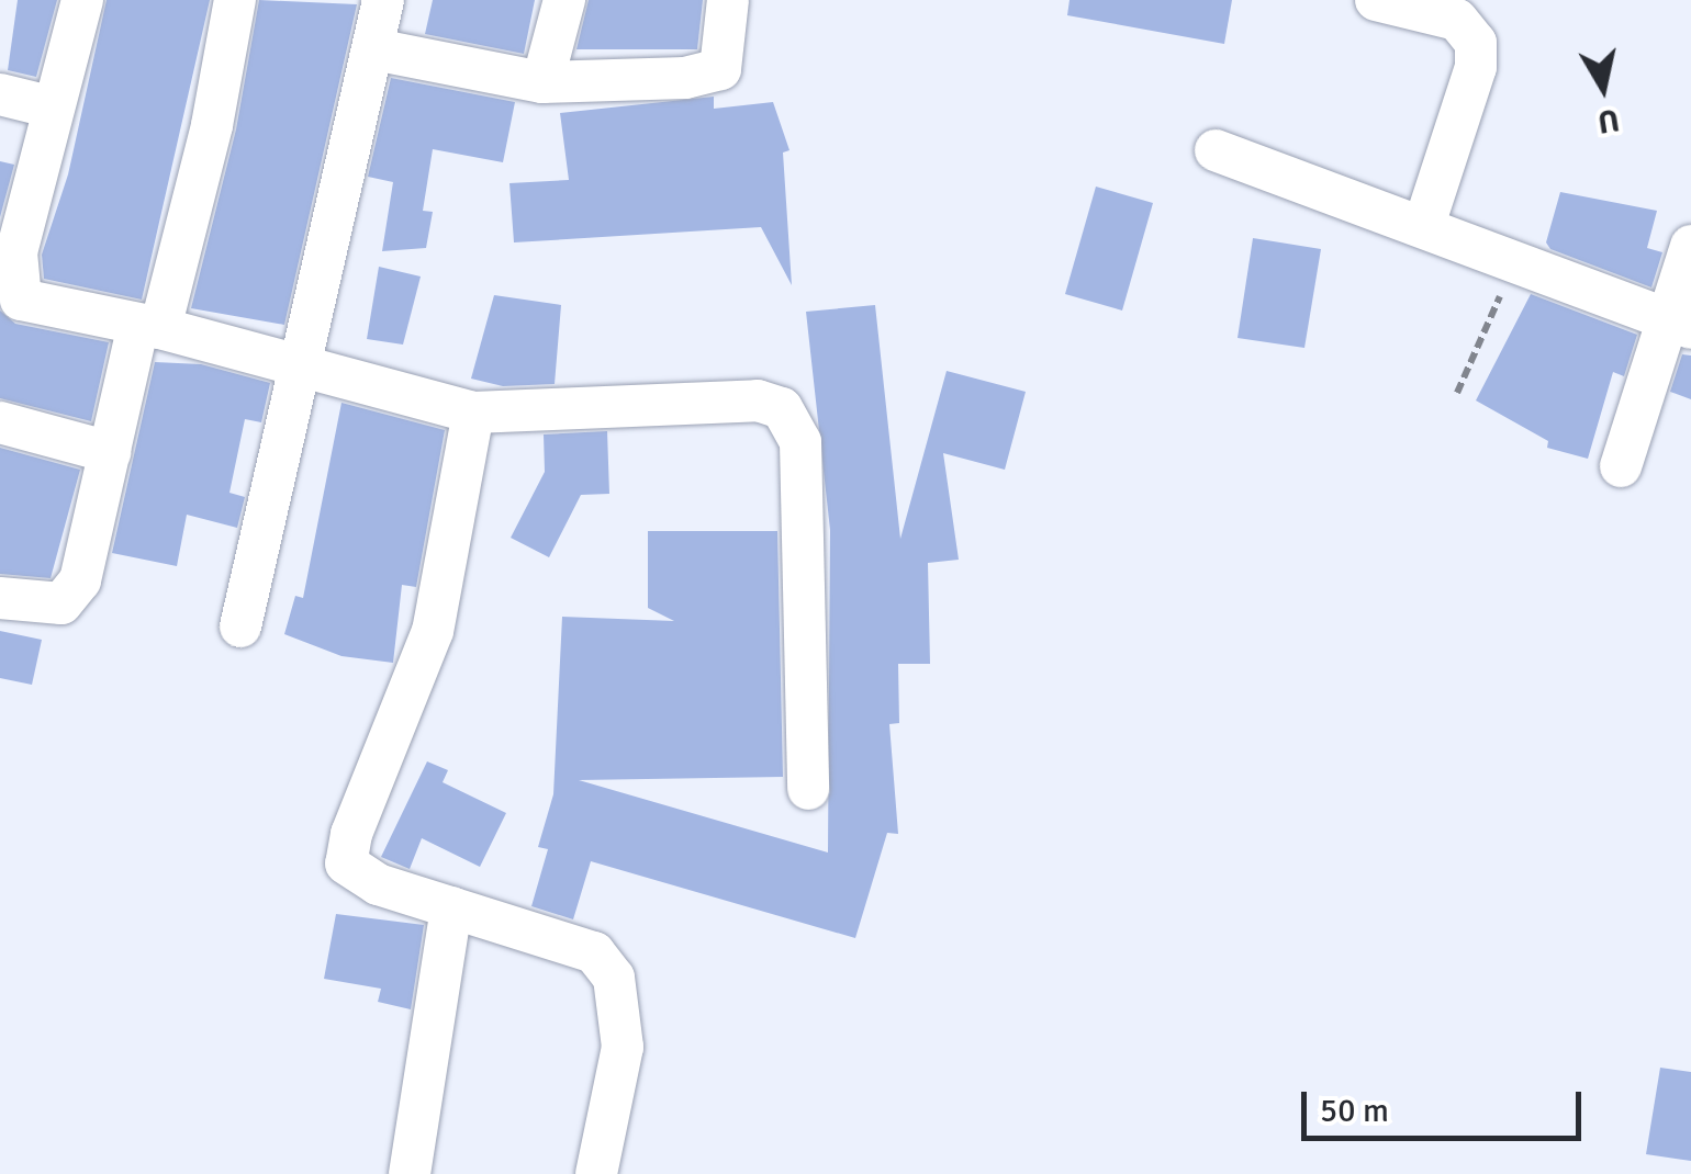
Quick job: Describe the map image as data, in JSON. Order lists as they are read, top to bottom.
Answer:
{
  "scale_bar": "50 m",
  "north": "bottom"
}
